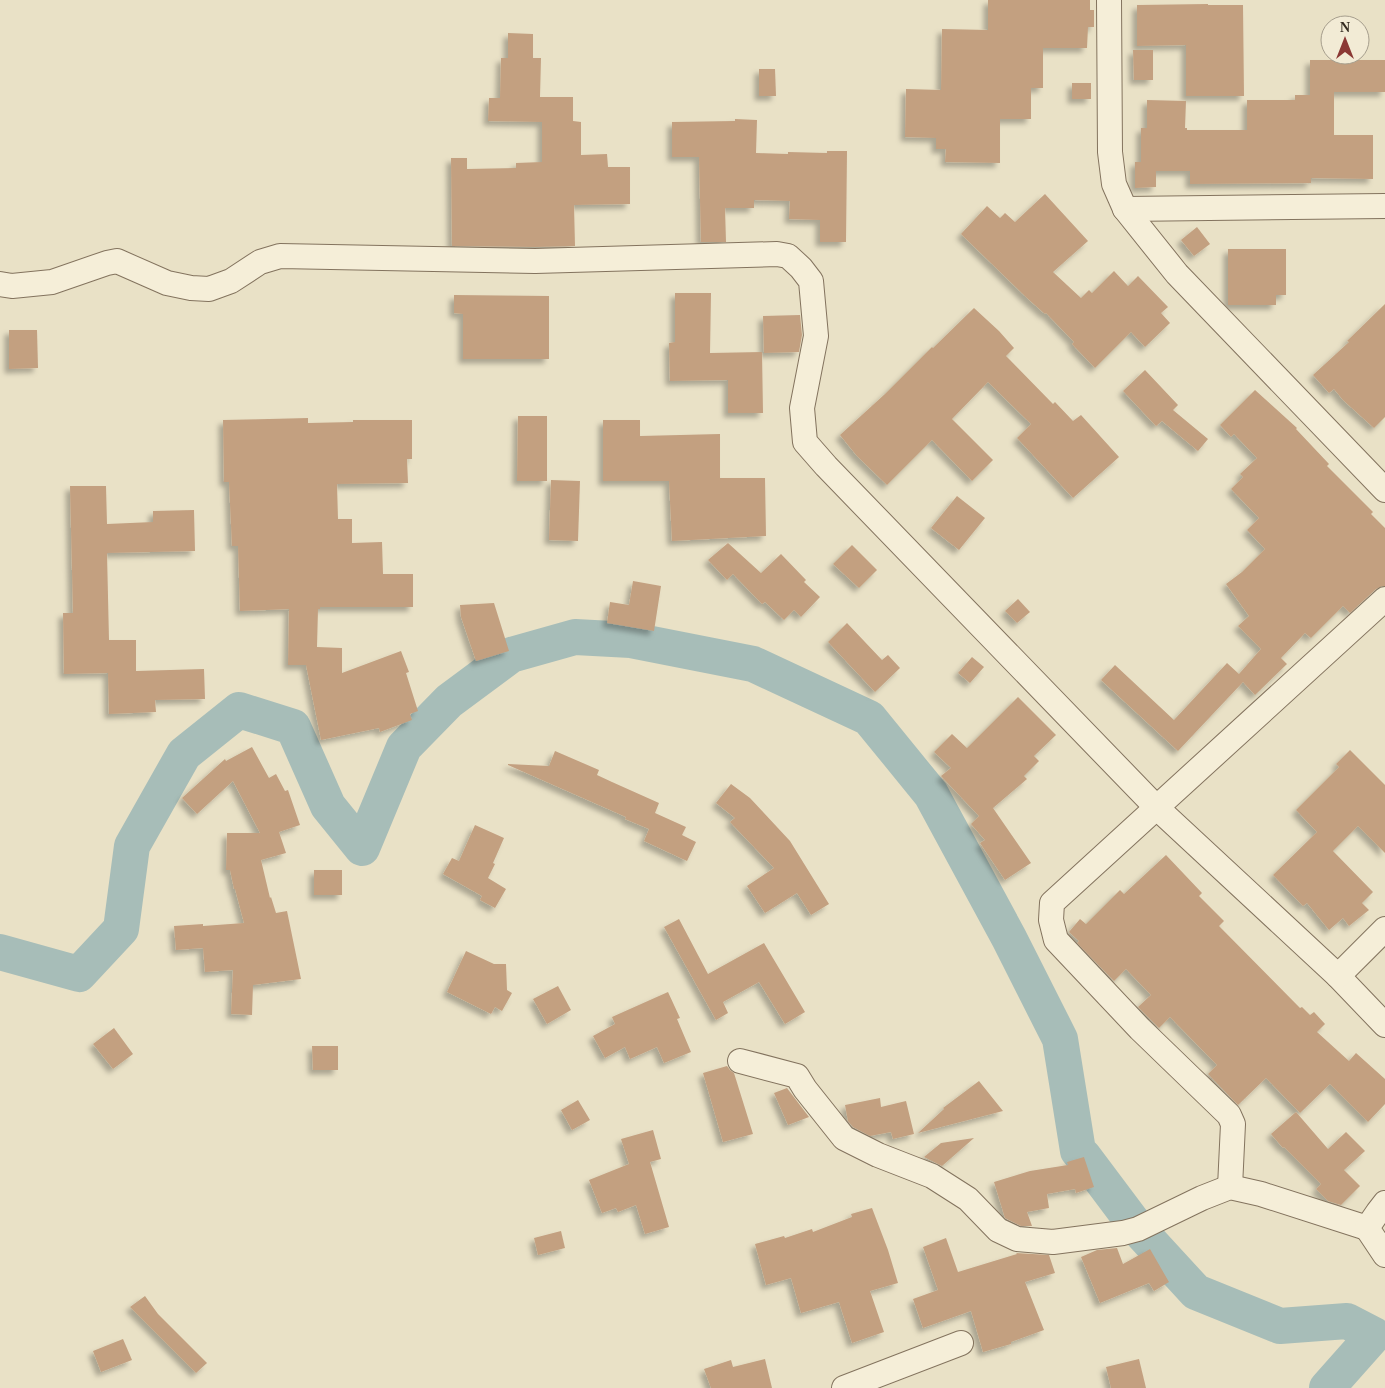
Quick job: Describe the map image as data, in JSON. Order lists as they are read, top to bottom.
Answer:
{
  "north": "top"
}
